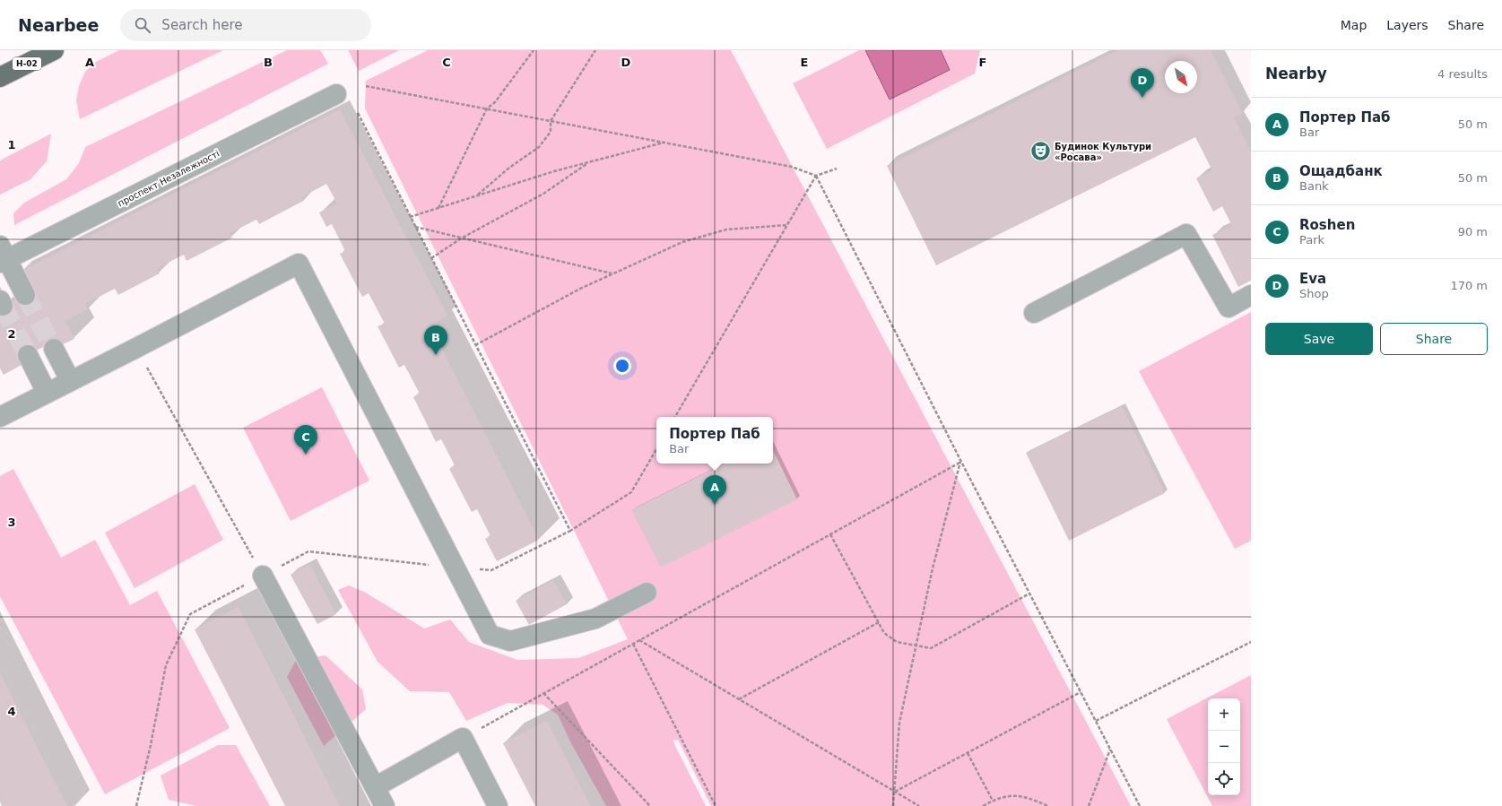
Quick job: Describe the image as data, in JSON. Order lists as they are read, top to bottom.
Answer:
{
  "streets": {
    "main road": ["Н-02"],
    "street": ["проспект Незалежності"]
  },
  "places": {
    "theatre": ["Будинок Культури «Росава»"]
  },
  "north": "bottom right",
  "page": {
    "header": "Nearbee",
    "search": "Search here",
    "nav": ["Map", "Layers", "Share"],
    "heading": ["Nearby", "4 results"],
    "pins": [
      "D",
      "B",
      "C",
      "A"
    ],
    "list": [
      {
        "mark": "A",
        "name": "Портер Паб",
        "note": "Bar",
        "value": "50 m"
      },
      {
        "mark": "B",
        "name": "Ощадбанк",
        "note": "Bank",
        "value": "50 m"
      },
      {
        "mark": "C",
        "name": "Roshen",
        "note": "Park",
        "value": "90 m"
      },
      {
        "mark": "D",
        "name": "Eva",
        "note": "Shop",
        "value": "170 m"
      }
    ],
    "buttons": ["Save", "Share"],
    "popup": ["Портер Паб", "Bar"],
    "map_buttons": ["+", "−"]
  },
  "grid": {
    "columns": [
      "A",
      "B",
      "C",
      "D",
      "E",
      "F"
    ],
    "rows": [
      "1",
      "2",
      "3",
      "4"
    ]
  }
}
